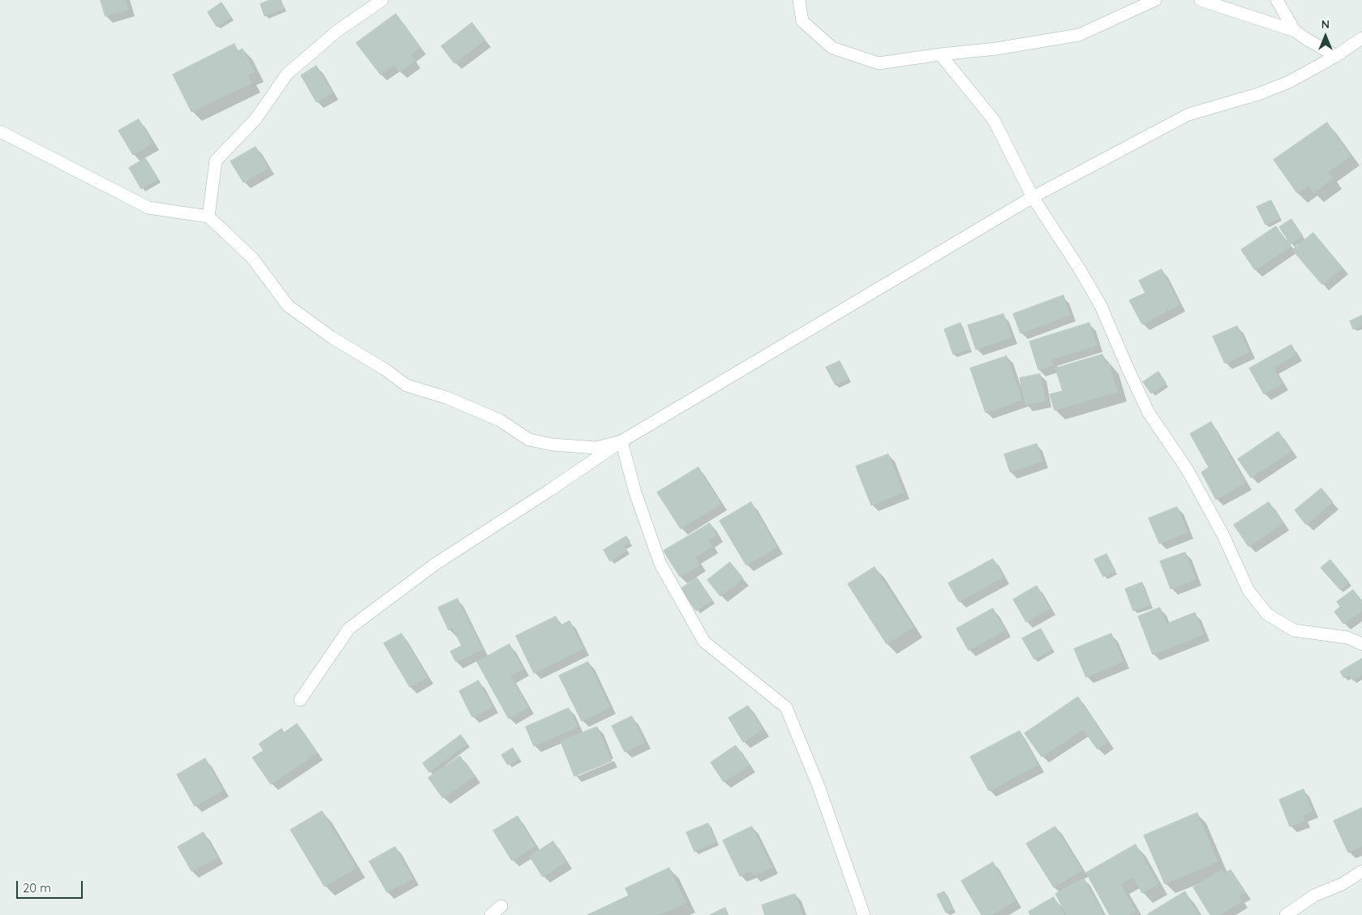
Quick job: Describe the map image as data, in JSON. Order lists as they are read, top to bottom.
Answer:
{
  "scale_bar": "20 m",
  "north": "top"
}
